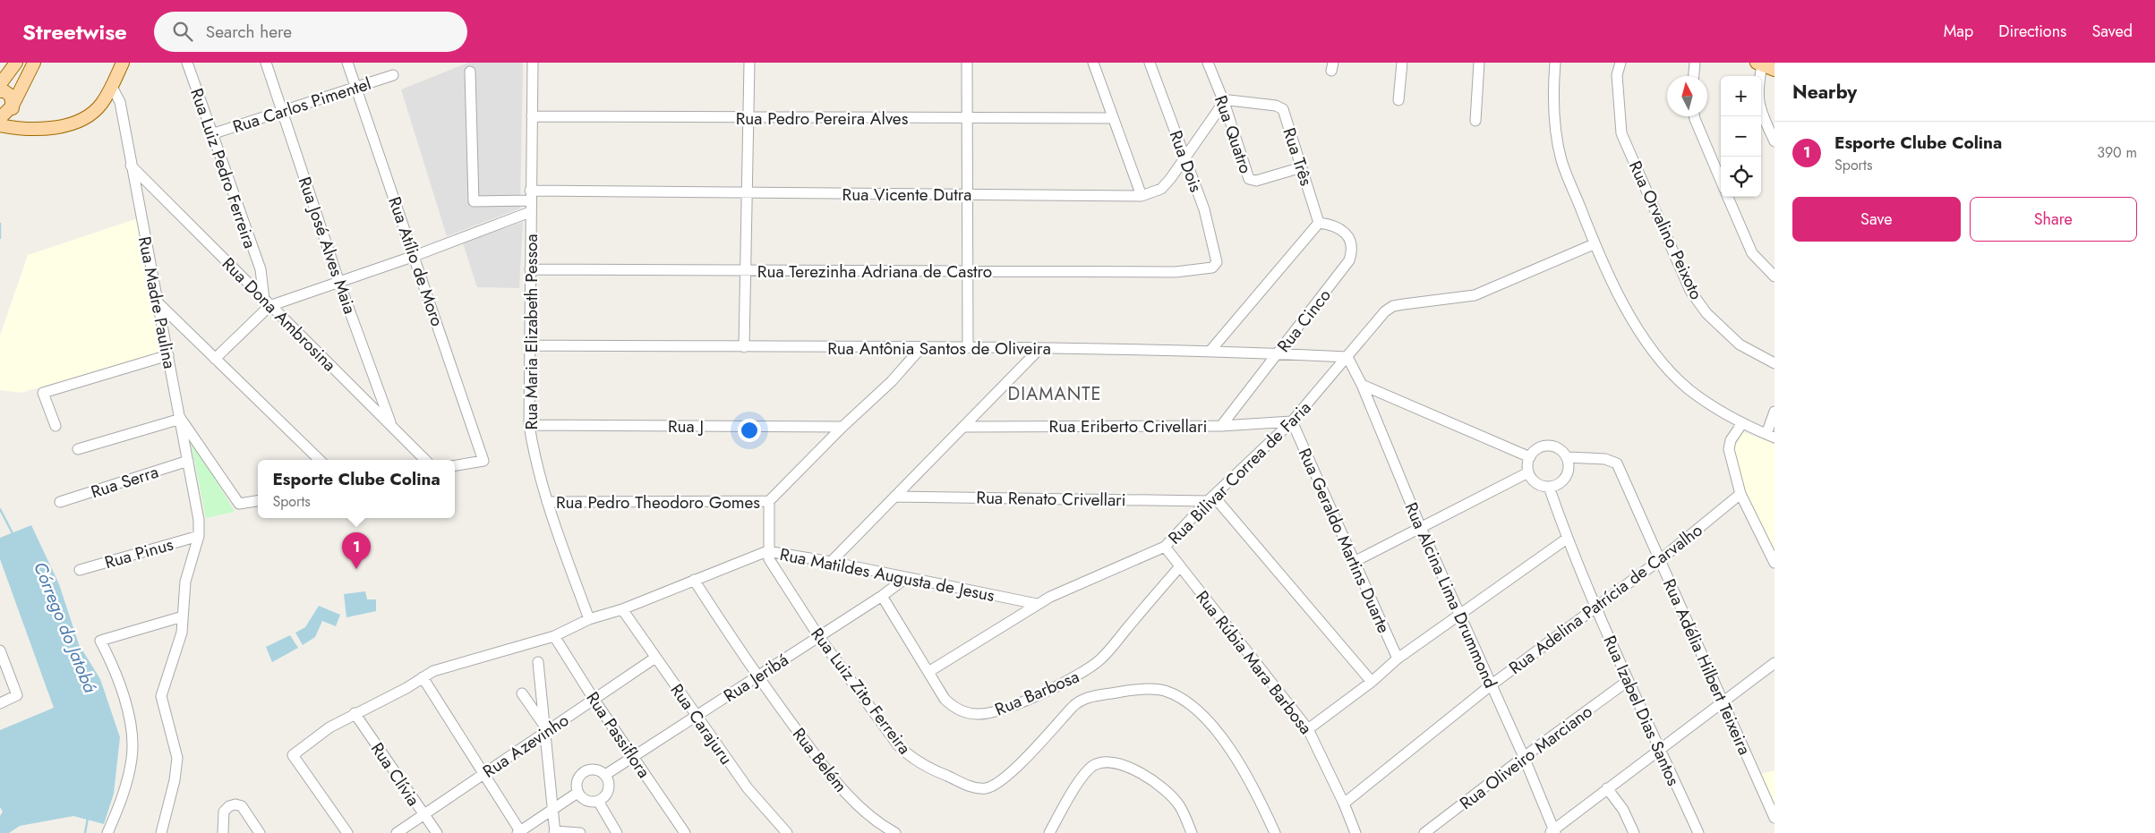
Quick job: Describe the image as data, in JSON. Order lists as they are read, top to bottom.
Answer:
{
  "streets": {
    "street": [
      "Rua Carlos Pimentel",
      "Rua Pedro Pereira Alves",
      "Rua Quatro",
      "Rua Três",
      "Rua Dois",
      "Rua Luiz Pedro Ferreira",
      "Rua Vicente Dutra",
      "Rua Orvalino Peixoto",
      "Rua José Alves Maia",
      "Rua Atílio de Moro",
      "Rua Terezinha Adriana de Castro",
      "Rua Madre Paulina",
      "Rua Dona Ambrosina",
      "Rua Cinco",
      "Rua Maria Elizabeth Pessoa",
      "Rua Antônia Santos de Oliveira",
      "Rua J",
      "Rua Eriberto Crivellari",
      "Rua Bilivar Correa de Faria",
      "Rua Serra",
      "Rua Renato Crivellari",
      "Rua Pedro Theodoro Gomes",
      "Rua Geraldo Martins Duarte",
      "Rua Pinus",
      "Rua Matildes Augusta de Jesus",
      "Rua Alcina Lima Drummond",
      "Rua Adelina Patrícia de Carvalho",
      "Rua Rúbia Mara Barbosa",
      "Rua Adélia Hilbert Teixeira",
      "Rua Jeribá",
      "Rua Luiz Zito Ferreira",
      "Rua Barbosa",
      "Rua Izabel Dias Santos",
      "Rua Carajuru",
      "Rua Passiflora",
      "Rua Azevinho",
      "Rua Oliveiro Marciano",
      "Rua Belém",
      "Rua Clívia"
    ]
  },
  "crossings": [
    ["Rua Carlos Pimentel", "Rua Luiz Pedro Ferreira"],
    ["Rua Carlos Pimentel", "Rua José Alves Maia"],
    ["Rua Carlos Pimentel", "Rua Atílio de Moro"],
    ["Rua Pedro Pereira Alves", "Rua Maria Elizabeth Pessoa"],
    ["Rua Quatro", "Rua Três"],
    ["Rua Três", "Rua Cinco"],
    ["Rua Dois", "Rua Terezinha Adriana de Castro"],
    ["Rua Luiz Pedro Ferreira", "Rua Dona Ambrosina"],
    ["Rua Vicente Dutra", "Rua Maria Elizabeth Pessoa"],
    ["Rua José Alves Maia", "Rua Dona Ambrosina"],
    ["Rua Terezinha Adriana de Castro", "Rua Maria Elizabeth Pessoa"],
    ["Rua Madre Paulina", "Rua Dona Ambrosina"],
    ["Rua Cinco", "Rua Antônia Santos de Oliveira"],
    ["Rua Cinco", "Rua Eriberto Crivellari"],
    ["Rua Maria Elizabeth Pessoa", "Rua Antônia Santos de Oliveira"],
    ["Rua Maria Elizabeth Pessoa", "Rua J"],
    ["Rua Maria Elizabeth Pessoa", "Rua Pedro Theodoro Gomes"],
    ["Rua Maria Elizabeth Pessoa", "Rua Matildes Augusta de Jesus"],
    ["Rua Antônia Santos de Oliveira", "Rua Bilivar Correa de Faria"],
    ["Rua Antônia Santos de Oliveira", "Rua Alcina Lima Drummond"],
    ["Rua Eriberto Crivellari", "Rua Bilivar Correa de Faria"],
    ["Rua Eriberto Crivellari", "Rua Geraldo Martins Duarte"],
    ["Rua Bilivar Correa de Faria", "Rua Renato Crivellari"],
    ["Rua Bilivar Correa de Faria", "Rua Geraldo Martins Duarte"],
    ["Rua Bilivar Correa de Faria", "Rua Matildes Augusta de Jesus"],
    ["Rua Bilivar Correa de Faria", "Rua Alcina Lima Drummond"],
    ["Rua Bilivar Correa de Faria", "Rua Rúbia Mara Barbosa"],
    ["Rua Bilivar Correa de Faria", "Rua Barbosa"],
    ["Rua Matildes Augusta de Jesus", "Rua Jeribá"],
    ["Rua Matildes Augusta de Jesus", "Rua Luiz Zito Ferreira"],
    ["Rua Matildes Augusta de Jesus", "Rua Carajuru"],
    ["Rua Matildes Augusta de Jesus", "Rua Passiflora"],
    ["Rua Matildes Augusta de Jesus", "Rua Belém"],
    ["Rua Matildes Augusta de Jesus", "Rua Clívia"],
    ["Rua Alcina Lima Drummond", "Rua Adelina Patrícia de Carvalho"],
    ["Rua Alcina Lima Drummond", "Rua Oliveiro Marciano"],
    ["Rua Adelina Patrícia de Carvalho", "Rua Rúbia Mara Barbosa"],
    ["Rua Adelina Patrícia de Carvalho", "Rua Adélia Hilbert Teixeira"],
    ["Rua Adelina Patrícia de Carvalho", "Rua Izabel Dias Santos"],
    ["Rua Rúbia Mara Barbosa", "Rua Barbosa"],
    ["Rua Adélia Hilbert Teixeira", "Rua Izabel Dias Santos"],
    ["Rua Jeribá", "Rua Luiz Zito Ferreira"],
    ["Rua Jeribá", "Rua Barbosa"],
    ["Rua Jeribá", "Rua Carajuru"],
    ["Rua Jeribá", "Rua Passiflora"],
    ["Rua Jeribá", "Rua Belém"],
    ["Rua Izabel Dias Santos", "Rua Oliveiro Marciano"],
    ["Rua Carajuru", "Rua Azevinho"],
    ["Rua Passiflora", "Rua Azevinho"],
    ["Rua Azevinho", "Rua Clívia"]
  ],
  "districts": ["DIAMANTE"],
  "water": ["Córrego do Jatobá"],
  "north": "top",
  "page": {
    "header": "Streetwise",
    "search": "Search here",
    "nav": ["Map", "Directions", "Saved"],
    "heading": "Nearby",
    "map_buttons": ["+", "−"],
    "list": [
      {
        "mark": "1",
        "name": "Esporte Clube Colina",
        "note": "Sports",
        "value": "390 m"
      }
    ],
    "buttons": ["Save", "Share"],
    "popup": ["Esporte Clube Colina", "Sports"],
    "pins": "1"
  }
}
